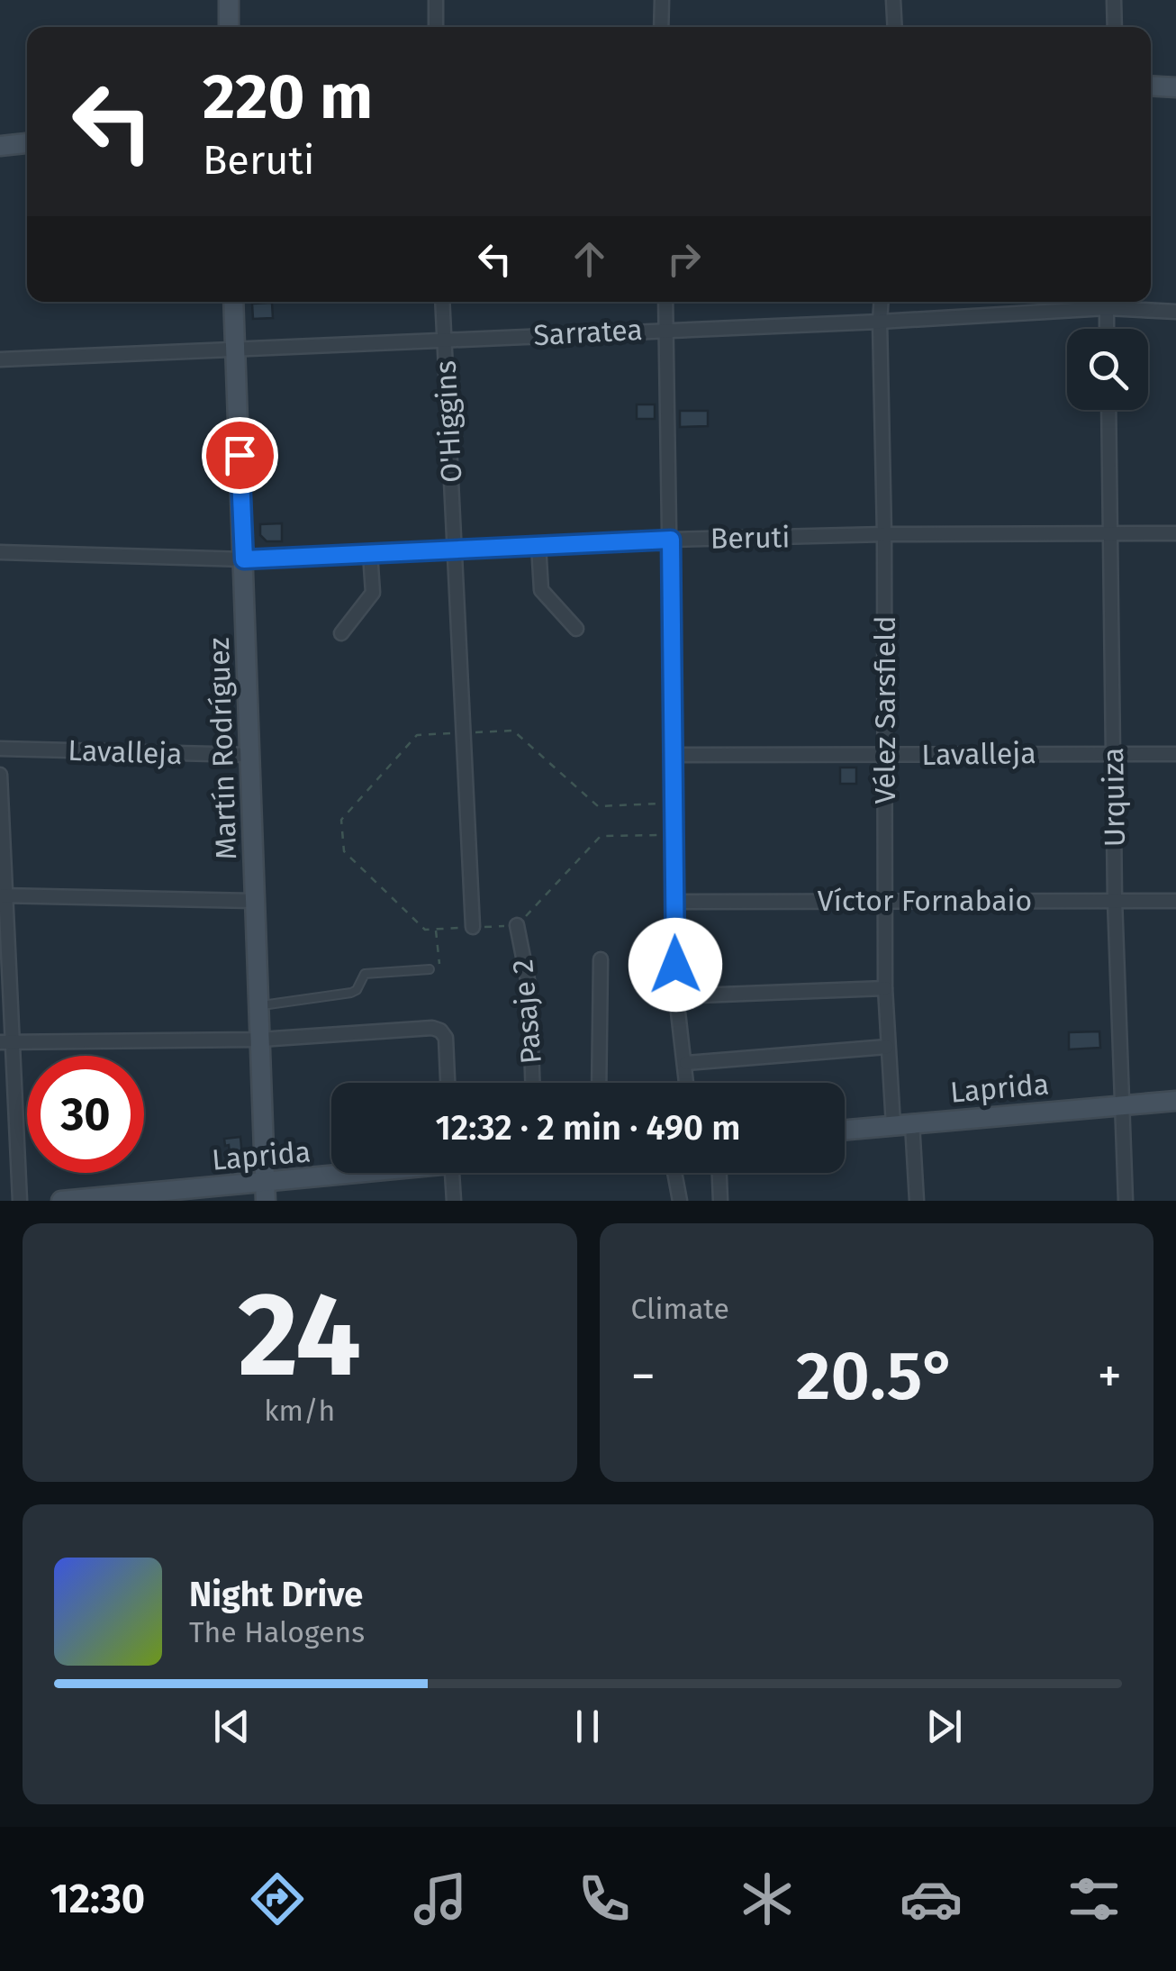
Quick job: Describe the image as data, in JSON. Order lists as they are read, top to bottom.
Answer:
{
  "streets": {
    "street": [
      "Sarratea",
      "O'Higgins",
      "Beruti",
      "Vélez Sarsfield",
      "Martín Rodríguez",
      "Lavalleja",
      "Urquiza",
      "Víctor Fornabaio",
      "Pasaje 2",
      "Laprida"
    ]
  },
  "crossings": [
    ["Sarratea", "O'Higgins"],
    ["Sarratea", "Vélez Sarsfield"],
    ["Sarratea", "Martín Rodríguez"],
    ["O'Higgins", "Beruti"],
    ["Beruti", "Vélez Sarsfield"],
    ["Beruti", "Martín Rodríguez"],
    ["Beruti", "Urquiza"],
    ["Vélez Sarsfield", "Lavalleja"],
    ["Vélez Sarsfield", "Víctor Fornabaio"],
    ["Vélez Sarsfield", "Laprida"],
    ["Martín Rodríguez", "Lavalleja"],
    ["Martín Rodríguez", "Laprida"],
    ["Lavalleja", "Urquiza"],
    ["Urquiza", "Víctor Fornabaio"],
    ["Urquiza", "Laprida"]
  ],
  "page": {
    "turn": ["220 m", "Beruti"],
    "limit": "30",
    "trip": "12:32 · 2 min · 490 m",
    "tile": [
      ["24", "km/h"],
      "Climate"
    ],
    "heat": ["−", "20.5°", "+"],
    "song": ["Night Drive", "The Halogens"],
    "tabs": "12:30"
  }
}
